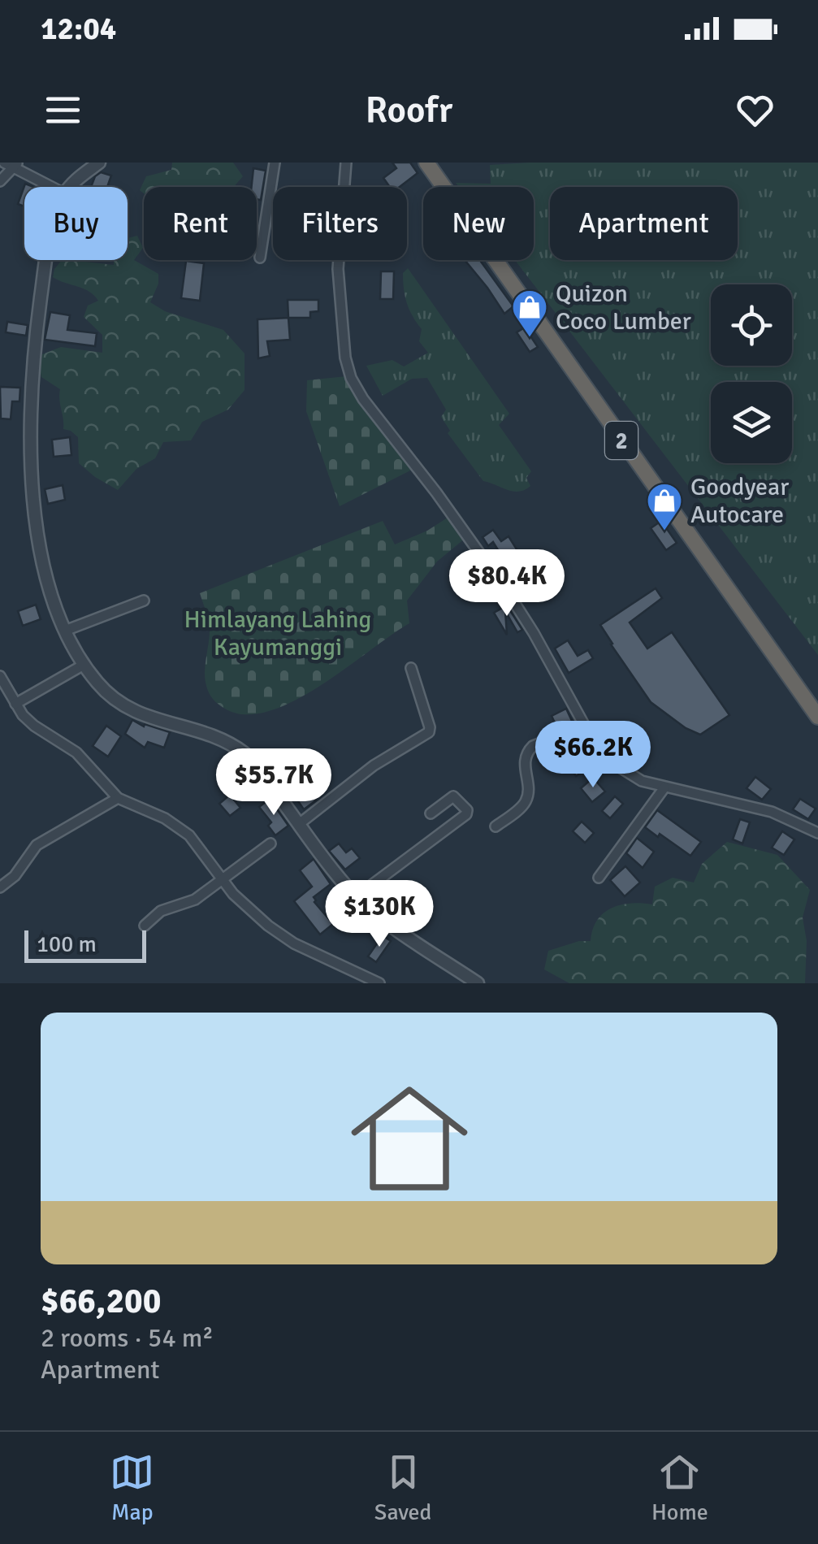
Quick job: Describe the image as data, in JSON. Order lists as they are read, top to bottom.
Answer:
{
  "streets": {
    "highway": ["2"]
  },
  "parks": ["Himlayang Lahing Kayumanggi"],
  "places": {
    "shop": ["Quizon Coco Lumber", "Goodyear Autocare"]
  },
  "scale_bar": "100 m",
  "page": {
    "status": "12:04",
    "header": "Roofr",
    "chip": [
      "Buy",
      "Rent",
      "Filters",
      "New",
      "Apartment"
    ],
    "price": [
      "$80.4K",
      "$66.2K",
      "$55.7K",
      "$130K"
    ],
    "scale": "100 m",
    "list": [
      {
        "name": "$66,200",
        "note": "2 rooms · 54 m² · Apartment"
      }
    ],
    "tabs": ["Map", "Saved", "Home"]
  }
}
